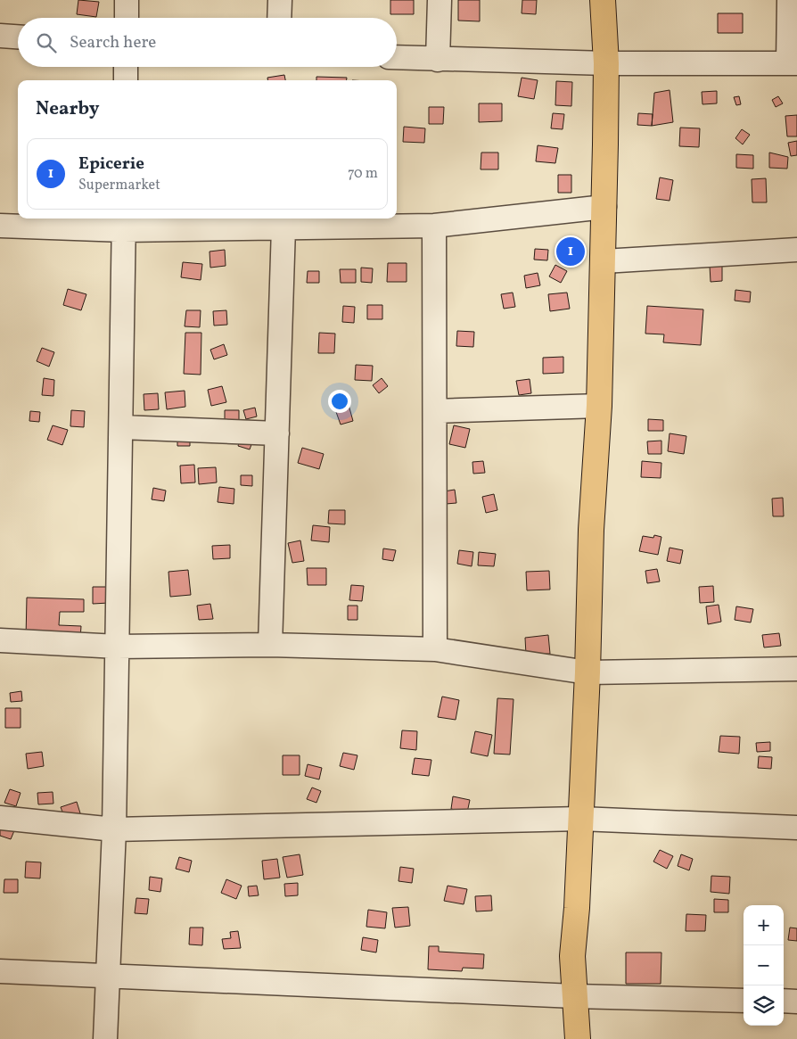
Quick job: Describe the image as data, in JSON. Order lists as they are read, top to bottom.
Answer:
{
  "page": {
    "search": "Search here",
    "heading": "Nearby",
    "list": [
      {
        "mark": "1",
        "name": "Epicerie",
        "note": "Supermarket",
        "value": "70 m"
      }
    ],
    "pins": "1",
    "map_buttons": ["+", "−"]
  }
}
